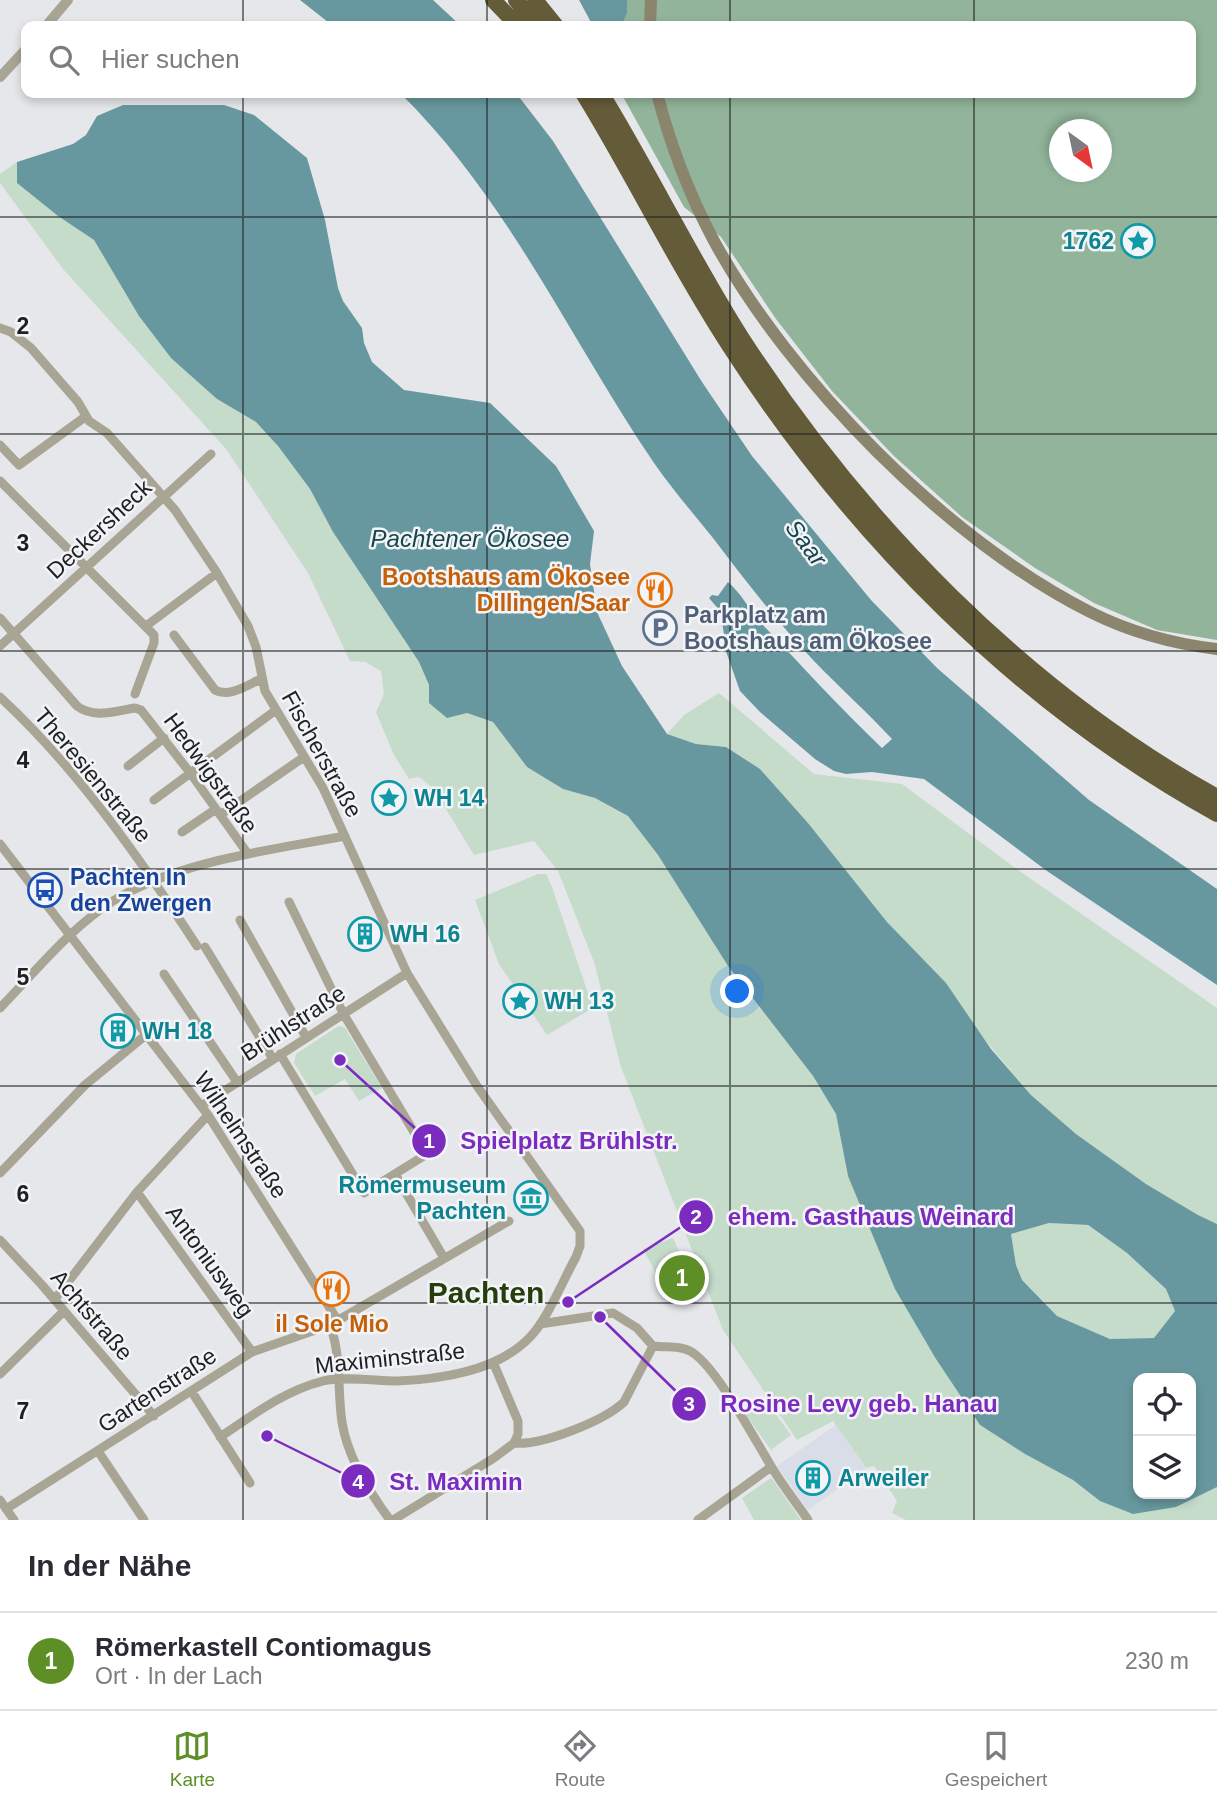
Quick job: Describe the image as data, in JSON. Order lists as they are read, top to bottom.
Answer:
{
  "streets": {
    "street": [
      "Deckersheck",
      "Fischerstraße",
      "Hedwigstraße",
      "Theresienstraße",
      "Brühlstraße",
      "Wilhelmstraße",
      "Antoniusweg",
      "Achtstraße",
      "Maximinstraße",
      "Gartenstraße"
    ]
  },
  "crossings": [
    ["Deckersheck", "Fischerstraße"],
    ["Deckersheck", "Hedwigstraße"],
    ["Fischerstraße", "Brühlstraße"],
    ["Fischerstraße", "Maximinstraße"],
    ["Theresienstraße", "Brühlstraße"],
    ["Brühlstraße", "Wilhelmstraße"],
    ["Wilhelmstraße", "Maximinstraße"],
    ["Wilhelmstraße", "Gartenstraße"],
    ["Antoniusweg", "Gartenstraße"],
    ["Achtstraße", "Gartenstraße"]
  ],
  "districts": ["Pachten"],
  "water": ["Pachtener Ökosee", "Saar"],
  "places": {
    "place": ["1762", "WH 14", "WH 13"],
    "restaurant": ["Bootshaus am Ökosee Dillingen/Saar", "il Sole Mio"],
    "parking": ["Parkplatz am Bootshaus am Ökosee"],
    "bus stop": ["Pachten In den Zwergen"],
    "building": ["WH 16", "WH 18", "Arweiler"],
    "other": [
      "Spielplatz Brühlstr.",
      "ehem. Gasthaus Weinard",
      "Rosine Levy geb. Hanau",
      "St. Maximin"
    ],
    "museum": ["Römermuseum Pachten"]
  },
  "north": "bottom right",
  "page": {
    "search": "Hier suchen",
    "pins": "1",
    "heading": "In der Nähe",
    "list": [
      {
        "mark": "1",
        "name": "Römerkastell Contiomagus",
        "note": "Ort · In der Lach",
        "value": "230 m"
      }
    ],
    "nav": ["Karte", "Route", "Gespeichert"]
  },
  "grid": {
    "rows": [
      "2",
      "3",
      "4",
      "5",
      "6",
      "7"
    ]
  }
}
